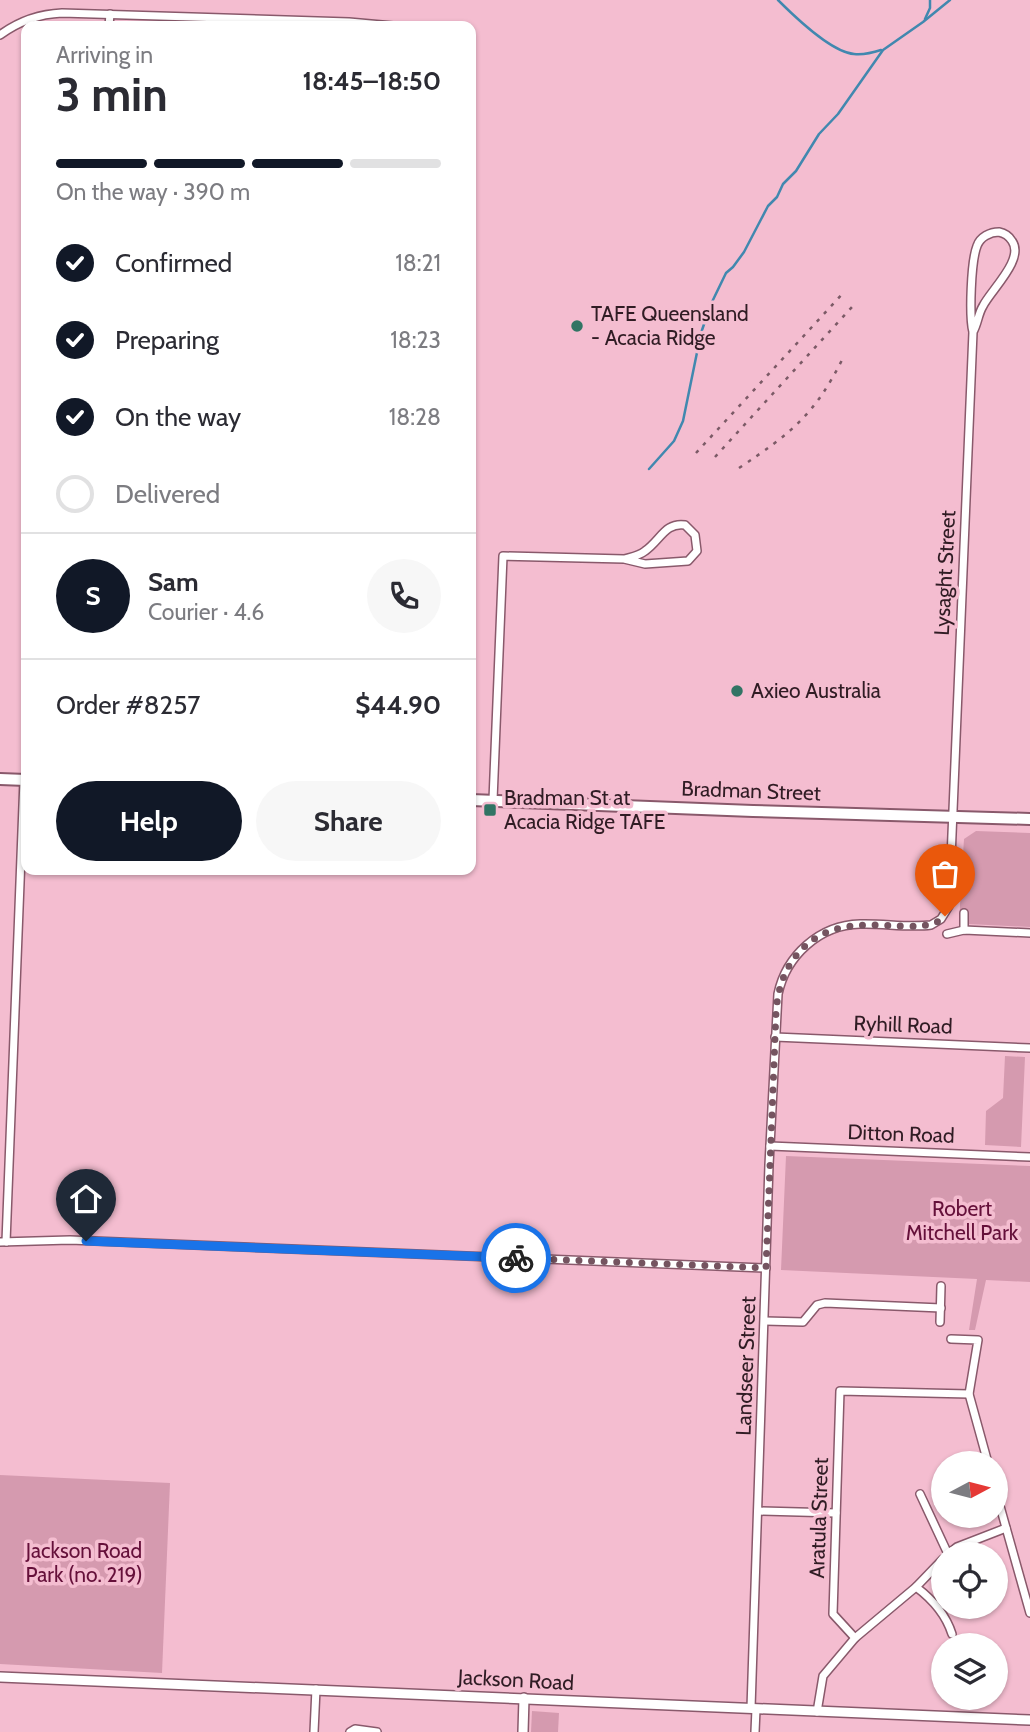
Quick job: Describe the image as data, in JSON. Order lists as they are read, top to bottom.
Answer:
{
  "streets": {
    "main road": ["Bradman Street"],
    "street": [
      "Lysaght Street",
      "Ryhill Road",
      "Ditton Road",
      "Landseer Street",
      "Aratula Street",
      "Jackson Road"
    ]
  },
  "crossings": [
    ["Lysaght Street", "Bradman Street"],
    ["Lysaght Street", "Landseer Street"],
    ["Bradman Street", "Landseer Street"],
    ["Ryhill Road", "Landseer Street"],
    ["Ditton Road", "Landseer Street"],
    ["Landseer Street", "Jackson Road"]
  ],
  "parks": ["Robert Mitchell Park", "Jackson Road Park (no. 219)"],
  "places": {
    "other": ["TAFE Queensland - Acacia Ridge", "Axieo Australia"],
    "transit": ["Bradman St at Acacia Ridge TAFE"]
  },
  "north": "right",
  "page": {
    "heading": ["3 min", "Arriving in", "18:45–18:50"],
    "panel": [
      "Sam",
      "Courier · 4.6",
      "Order #8257",
      "$44.90"
    ],
    "bar": "On the way · 390 m",
    "list": [
      ["Confirmed", "18:21"],
      ["Preparing", "18:23"],
      ["On the way", "18:28"],
      "Delivered"
    ],
    "round": "S",
    "buttons": ["Help", "Share"]
  }
}
